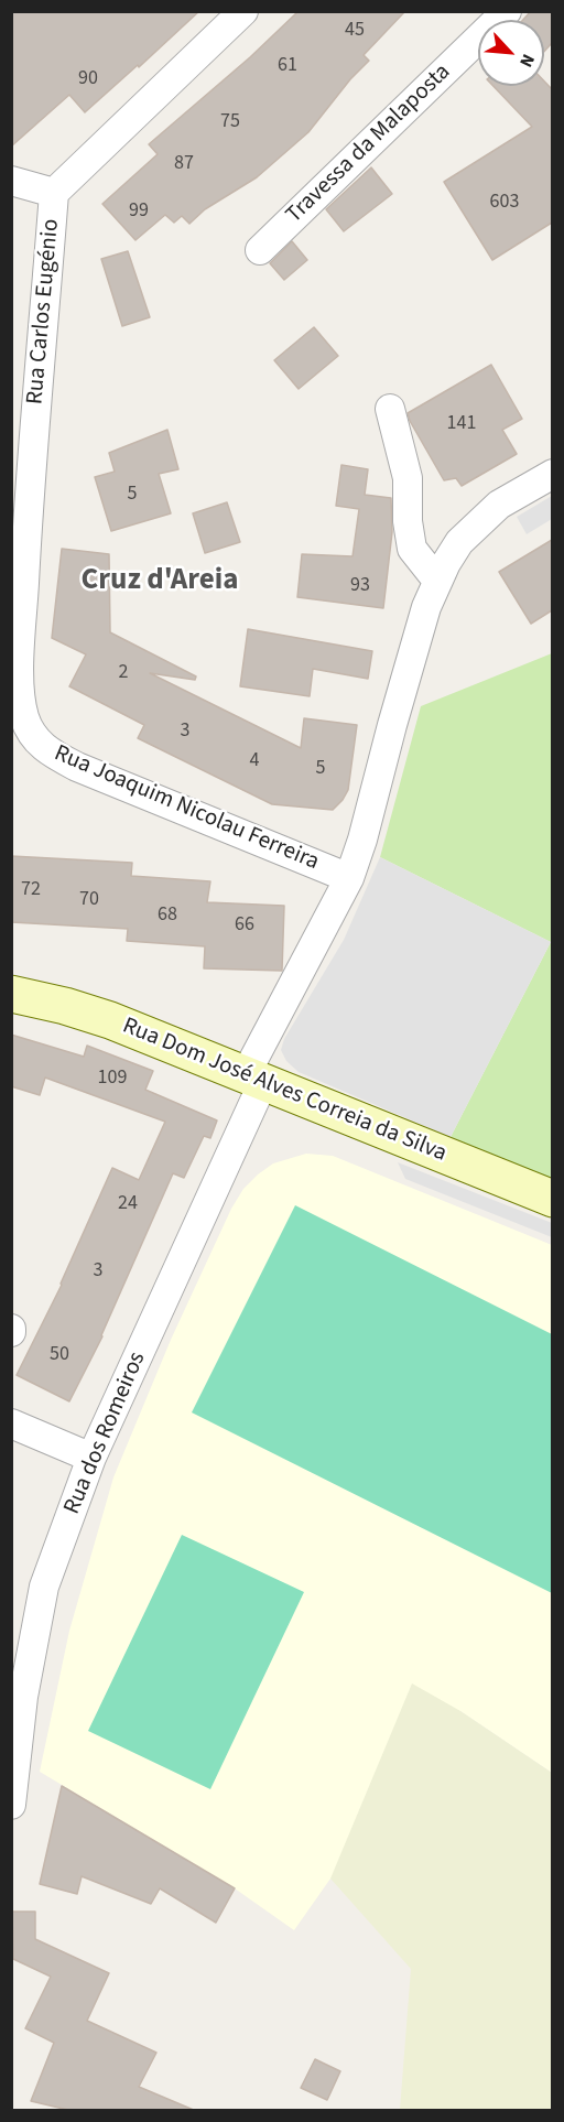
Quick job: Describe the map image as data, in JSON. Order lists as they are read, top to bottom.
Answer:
{
  "streets": {
    "main road": ["Rua Dom José Alves Correia da Silva"],
    "street": [
      "Travessa da Malaposta",
      "Rua Carlos Eugénio",
      "Rua Joaquim Nicolau Ferreira",
      "Rua dos Romeiros"
    ]
  },
  "crossings": [
    ["Rua Carlos Eugénio", "Rua Joaquim Nicolau Ferreira"],
    ["Rua Joaquim Nicolau Ferreira", "Rua dos Romeiros"],
    ["Rua Dom José Alves Correia da Silva", "Rua dos Romeiros"]
  ],
  "districts": ["Cruz d'Areia"],
  "house_numbers": [
    "45",
    "61",
    "90",
    "75",
    "87",
    "603",
    "99",
    "141",
    "5",
    "93",
    "2",
    "3",
    "4",
    "5",
    "72",
    "70",
    "68",
    "66",
    "109",
    "24",
    "3",
    "50"
  ],
  "north": "bottom right"
}
